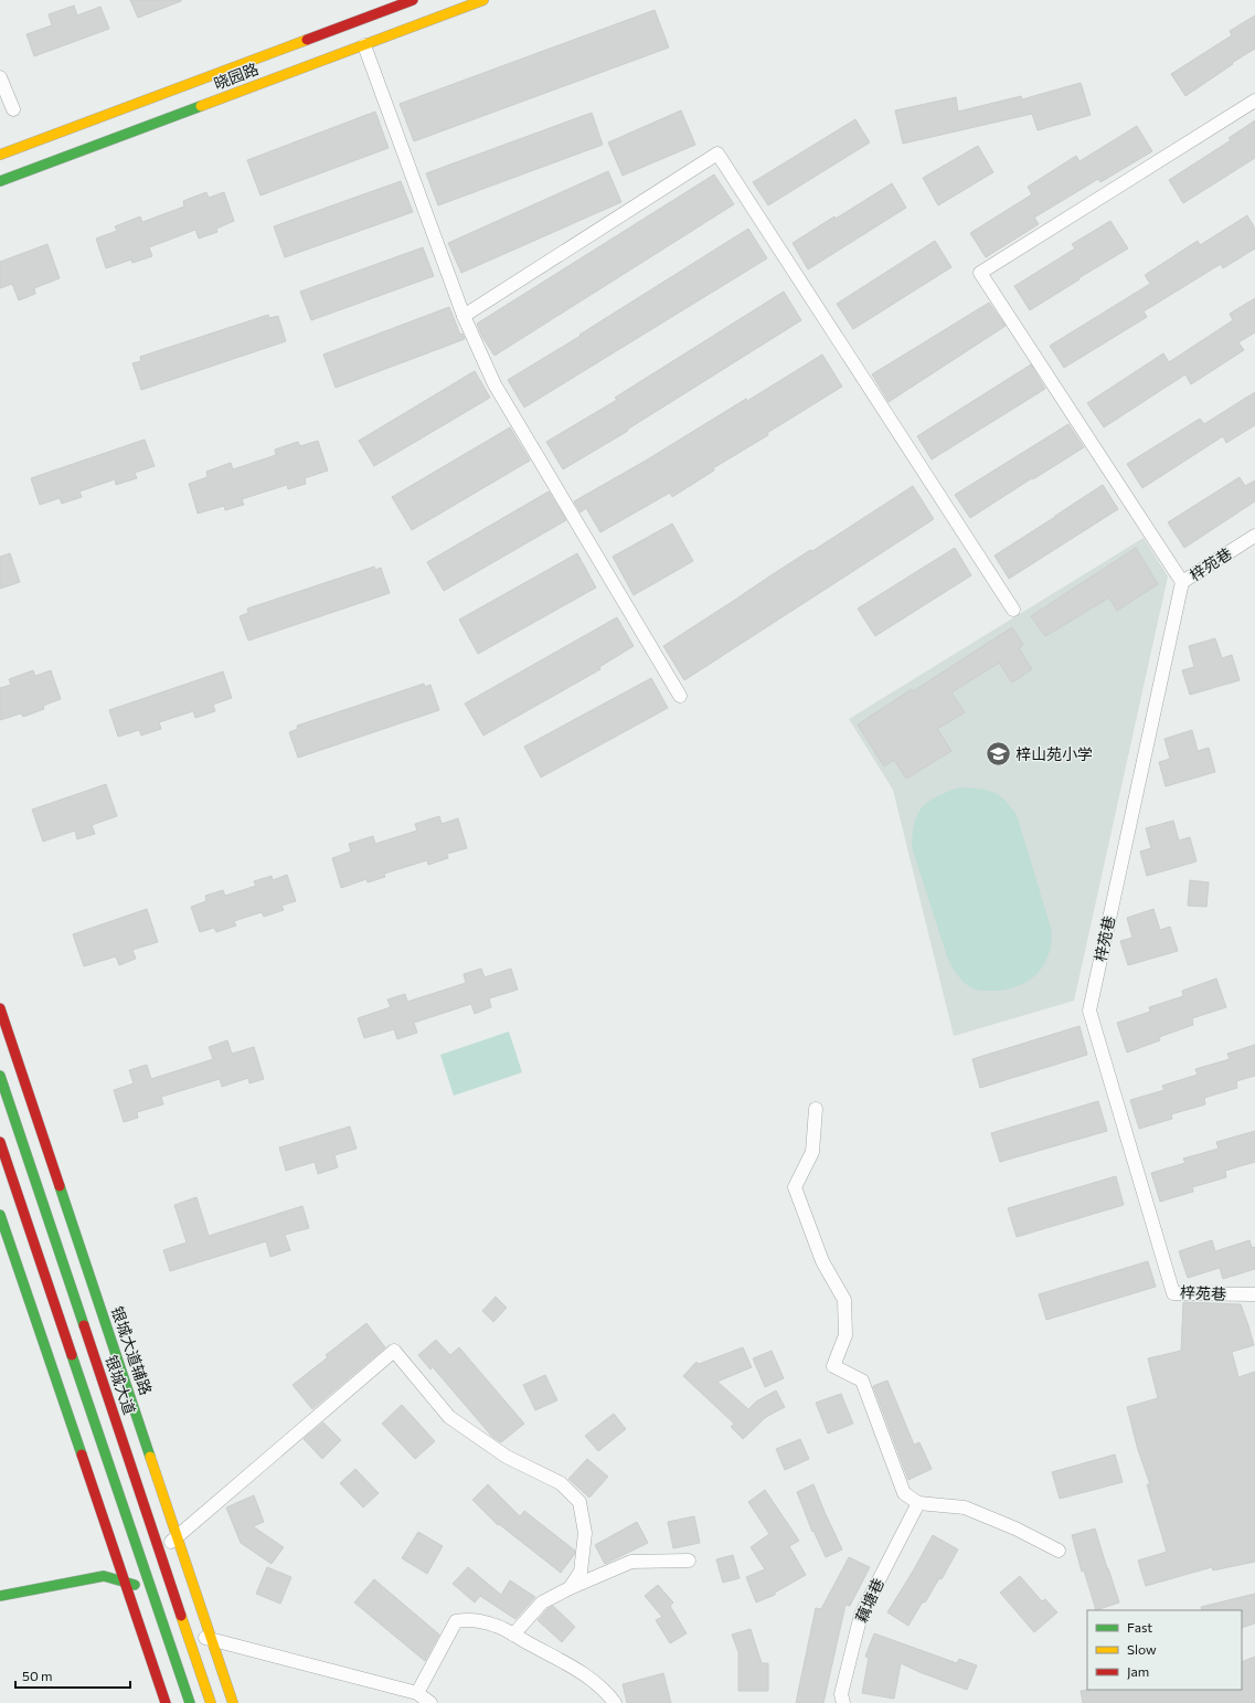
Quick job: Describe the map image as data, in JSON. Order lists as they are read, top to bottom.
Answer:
{
  "streets": {
    "street": [
      "晓园路",
      "梓苑巷",
      "银城大道辅路",
      "银城大道",
      "藕塘巷"
    ]
  },
  "places": {
    "school or university": ["梓山苑小学"]
  },
  "legend": ["Fast", "Slow", "Jam"],
  "scale_bar": "50 m"
}
